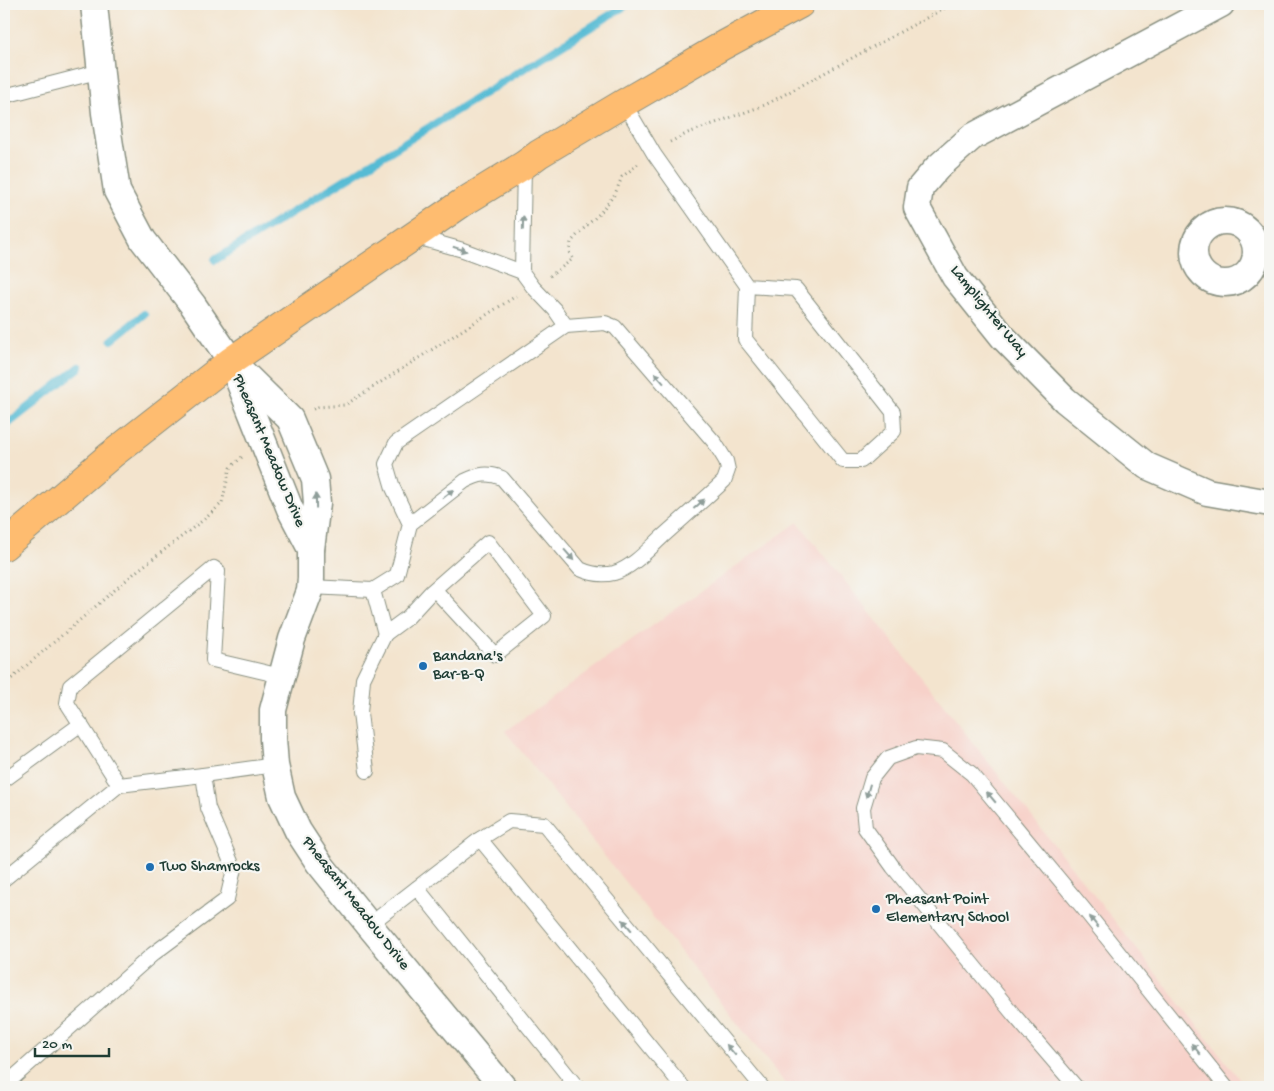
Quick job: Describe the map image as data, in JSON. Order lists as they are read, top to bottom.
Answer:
{
  "streets": {
    "street": ["Lamplighter Way", "Pheasant Meadow Drive"]
  },
  "places": ["Bandana's Bar-B-Q", "Two Shamrocks", "Pheasant Point Elementary School"],
  "scale_bar": "20 m"
}
